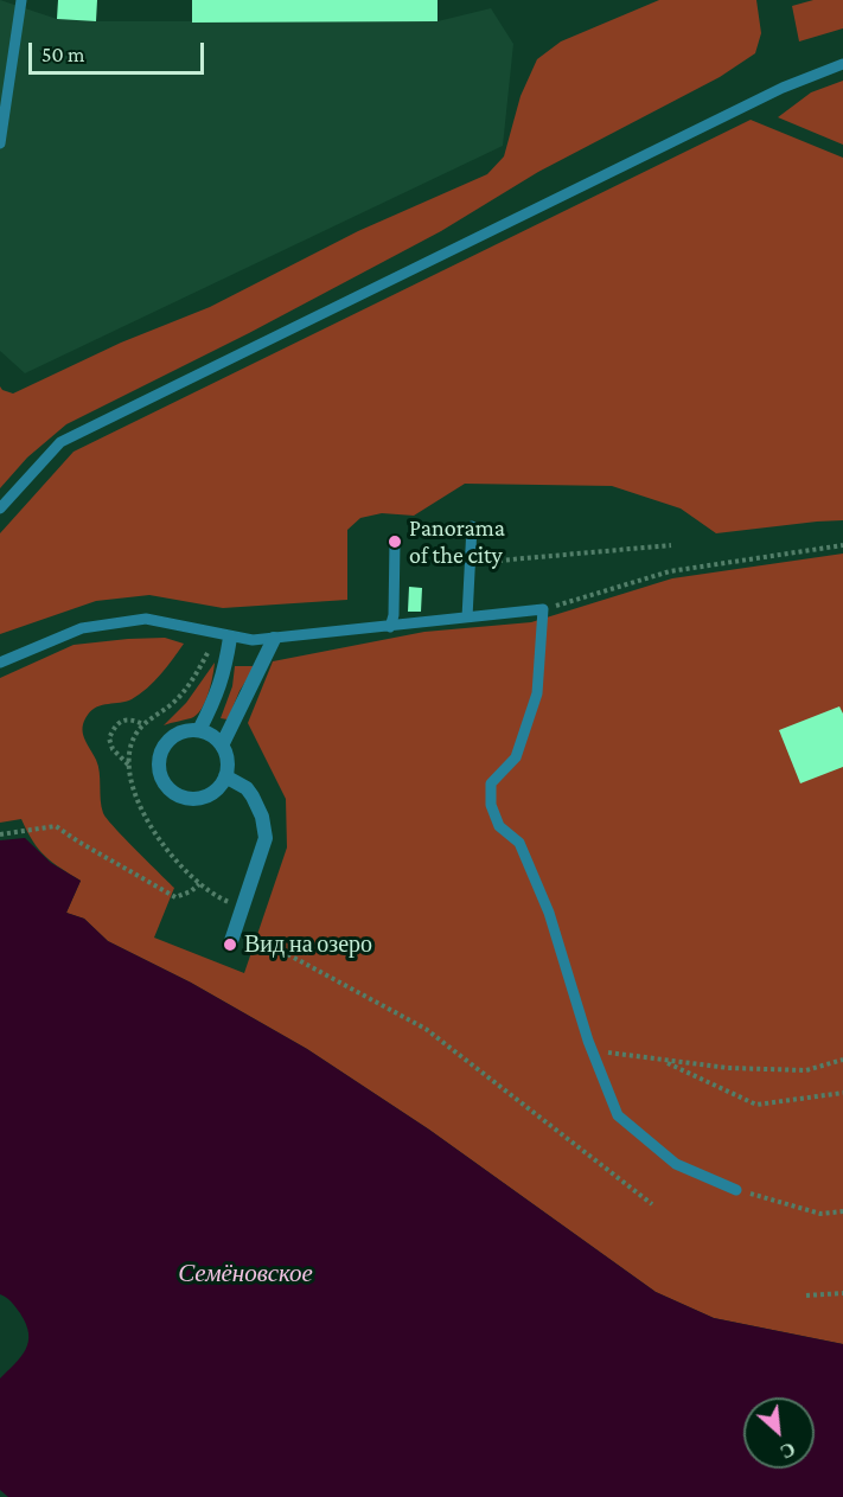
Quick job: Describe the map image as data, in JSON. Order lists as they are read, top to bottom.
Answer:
{
  "water": ["Семёновское"],
  "places": ["Panorama of the city", "Вид на озеро"],
  "scale_bar": "50 m",
  "north": "bottom right"
}
